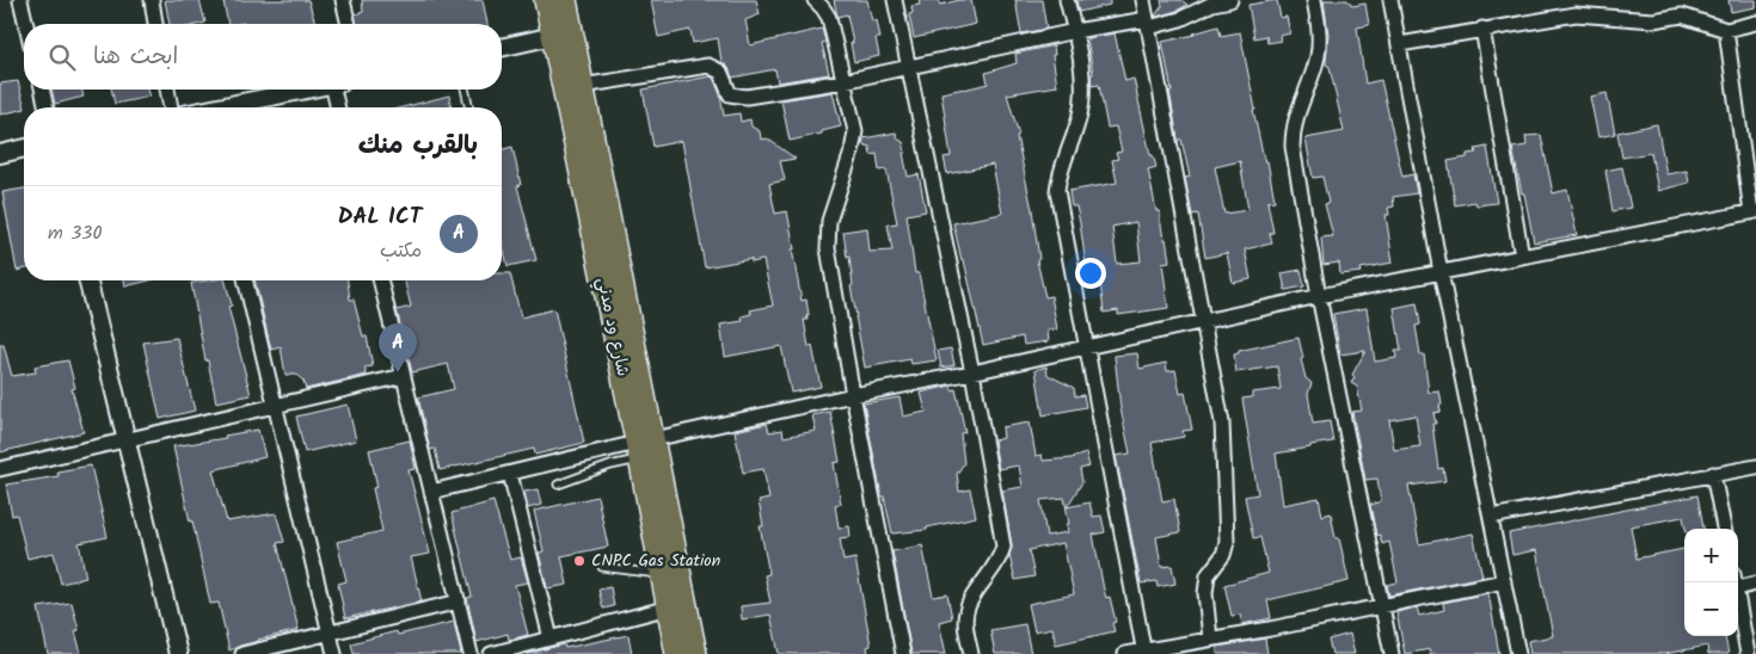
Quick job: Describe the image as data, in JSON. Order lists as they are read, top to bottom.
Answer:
{
  "streets": {
    "highway": ["شارع ود مدني"]
  },
  "places": ["CNPC Gas Station"],
  "page": {
    "search": "ابحث هنا",
    "heading": "بالقرب منك",
    "list": [
      {
        "mark": "A",
        "name": "DAL ICT",
        "note": "مكتب",
        "value": "330 m"
      }
    ],
    "pins": "A",
    "map_buttons": ["+", "−"]
  }
}
